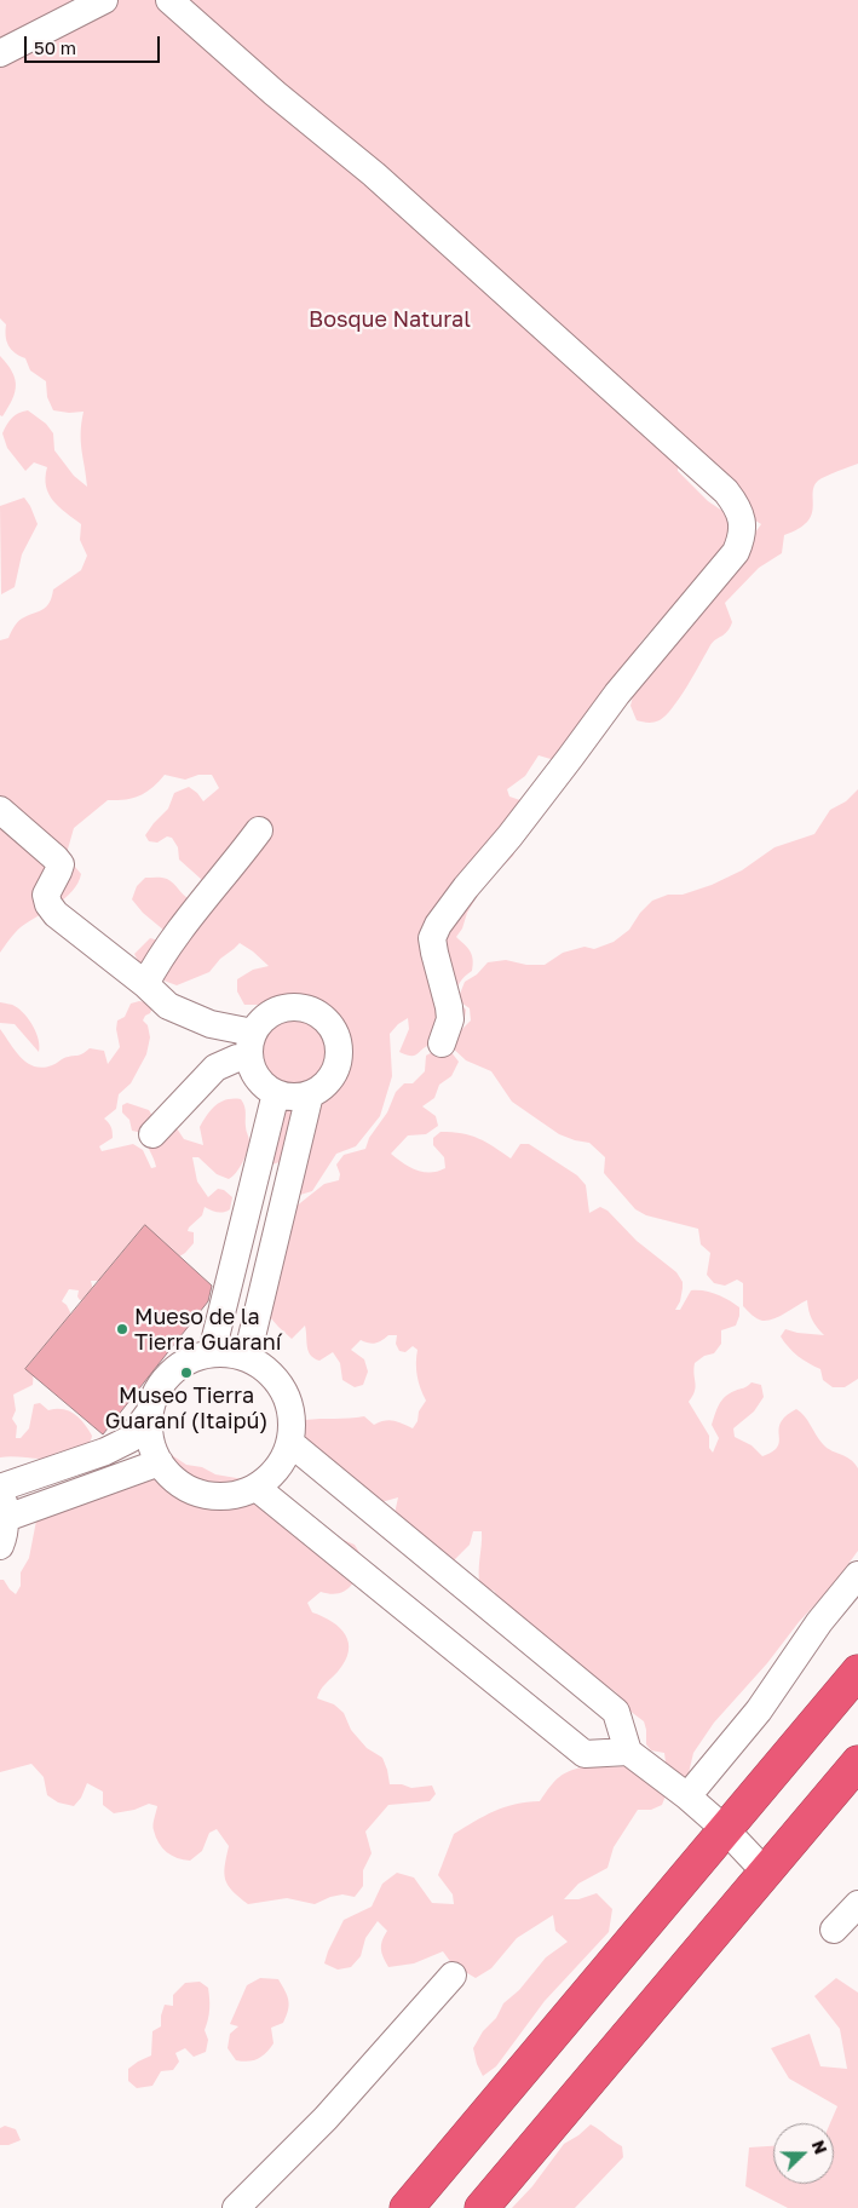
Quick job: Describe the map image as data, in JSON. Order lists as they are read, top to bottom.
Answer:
{
  "parks": ["Bosque Natural"],
  "places": ["Mueso de la Tierra Guaraní", "Museo Tierra Guaraní (Itaipú)"],
  "scale_bar": "50 m",
  "north": "right"
}
